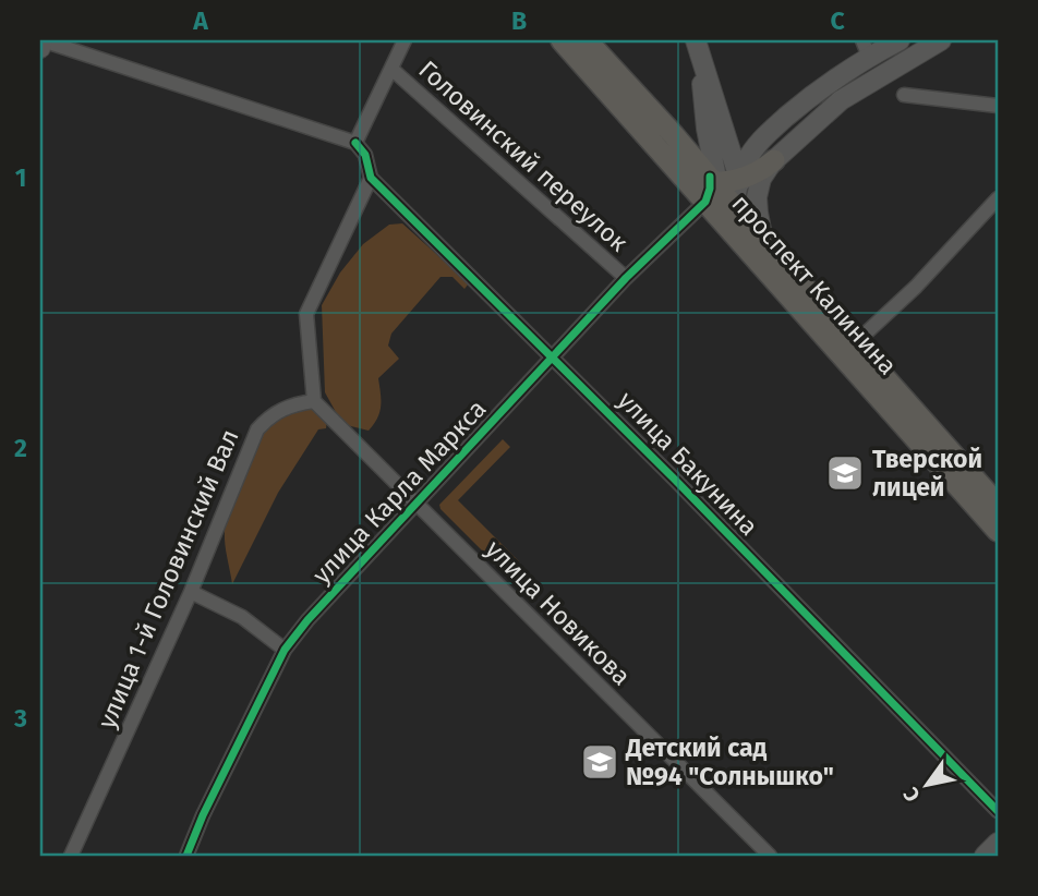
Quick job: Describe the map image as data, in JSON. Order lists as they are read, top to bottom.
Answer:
{
  "streets": {
    "main road": ["проспект Калинина"],
    "street": [
      "Головинский переулок",
      "улица Бакунина",
      "улица Карла Маркса",
      "улица 1-й Головинский Вал",
      "улица Новикова"
    ]
  },
  "crossings": [
    ["Головинский переулок", "улица Карла Маркса"],
    ["проспект Калинина", "улица Карла Маркса"],
    ["улица Бакунина", "улица Карла Маркса"],
    ["улица Карла Маркса", "улица Новикова"],
    ["улица 1-й Головинский Вал", "улица Новикова"]
  ],
  "places": {
    "school or university": ["Тверской лицей", "Детский сад №94 \"Солнышко\""]
  },
  "north": "bottom left",
  "grid": {
    "columns": ["A", "B", "C"],
    "rows": ["1", "2", "3"]
  }
}
